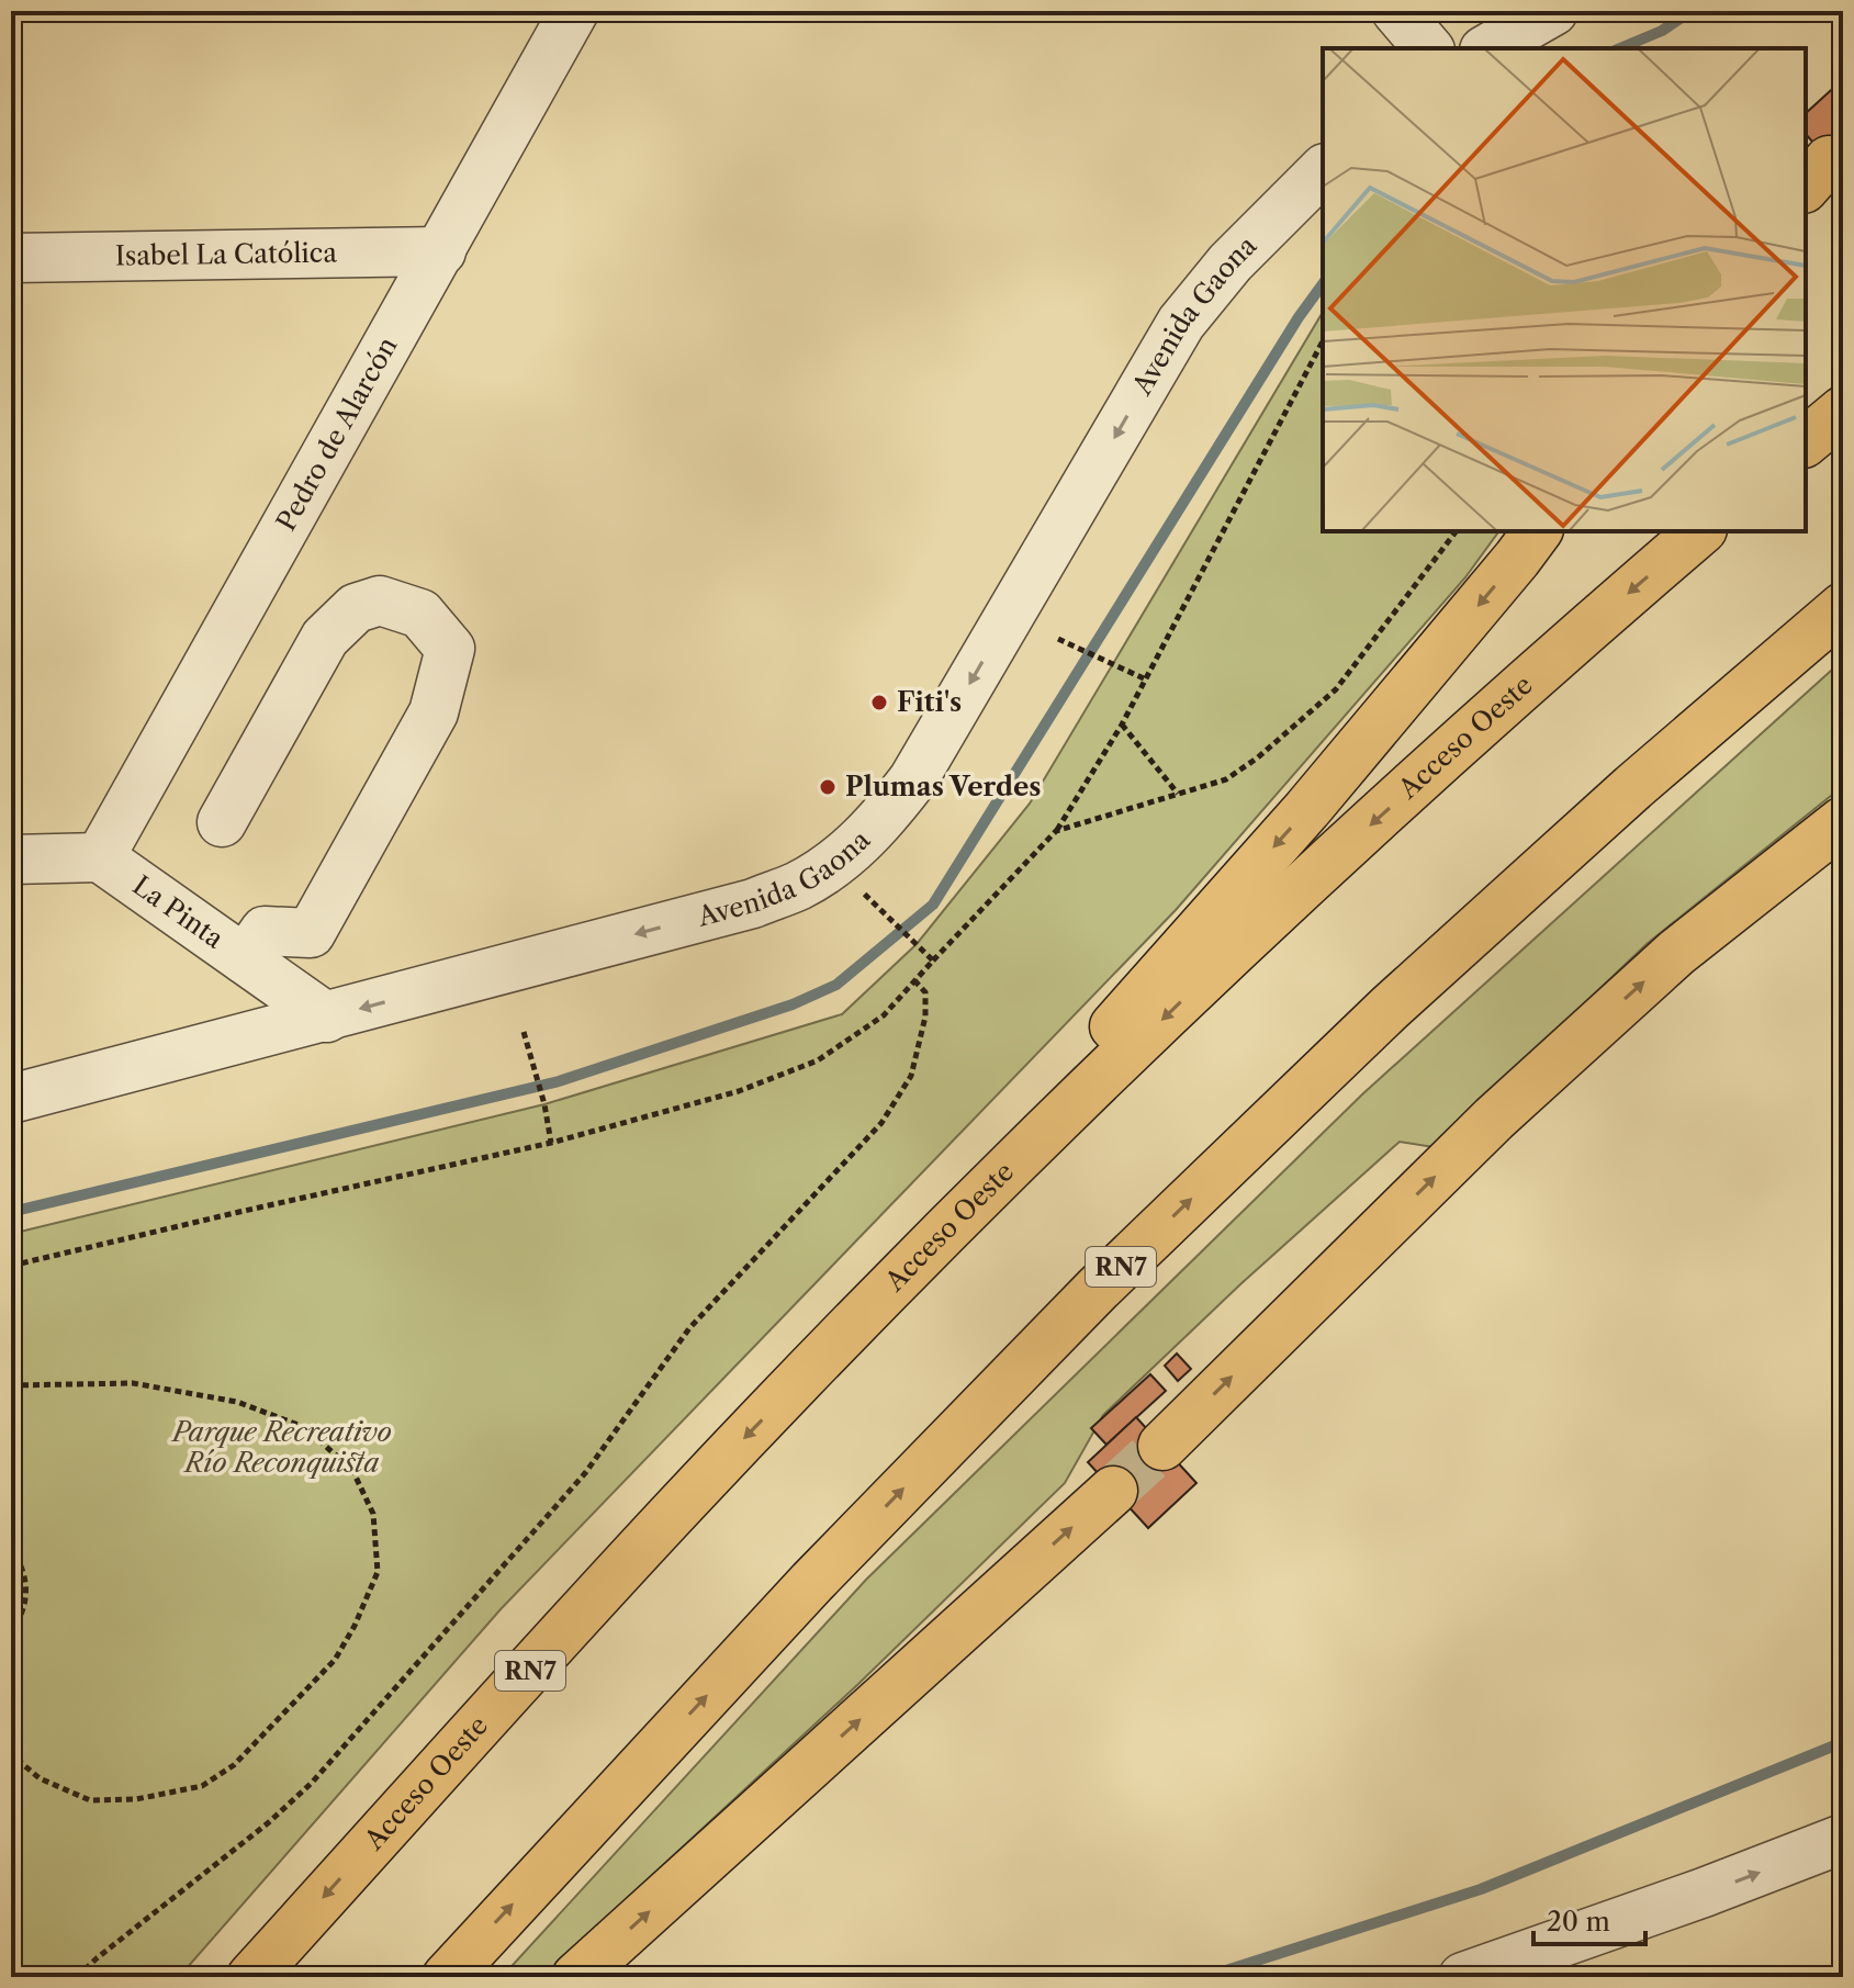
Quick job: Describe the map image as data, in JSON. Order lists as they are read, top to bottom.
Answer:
{
  "streets": {
    "highway": ["Acceso Oeste", "RN7"],
    "street": [
      "Isabel La Católica",
      "Avenida Gaona",
      "Pedro de Alarcón",
      "La Pinta"
    ]
  },
  "crossings": [
    ["Isabel La Católica", "Pedro de Alarcón"],
    ["Avenida Gaona", "La Pinta"],
    ["Pedro de Alarcón", "La Pinta"]
  ],
  "one_way": ["Avenida Gaona"],
  "parks": ["Parque Recreativo Río Reconquista"],
  "places": ["Fiti's", "Plumas Verdes"],
  "scale_bar": "20 m"
}
